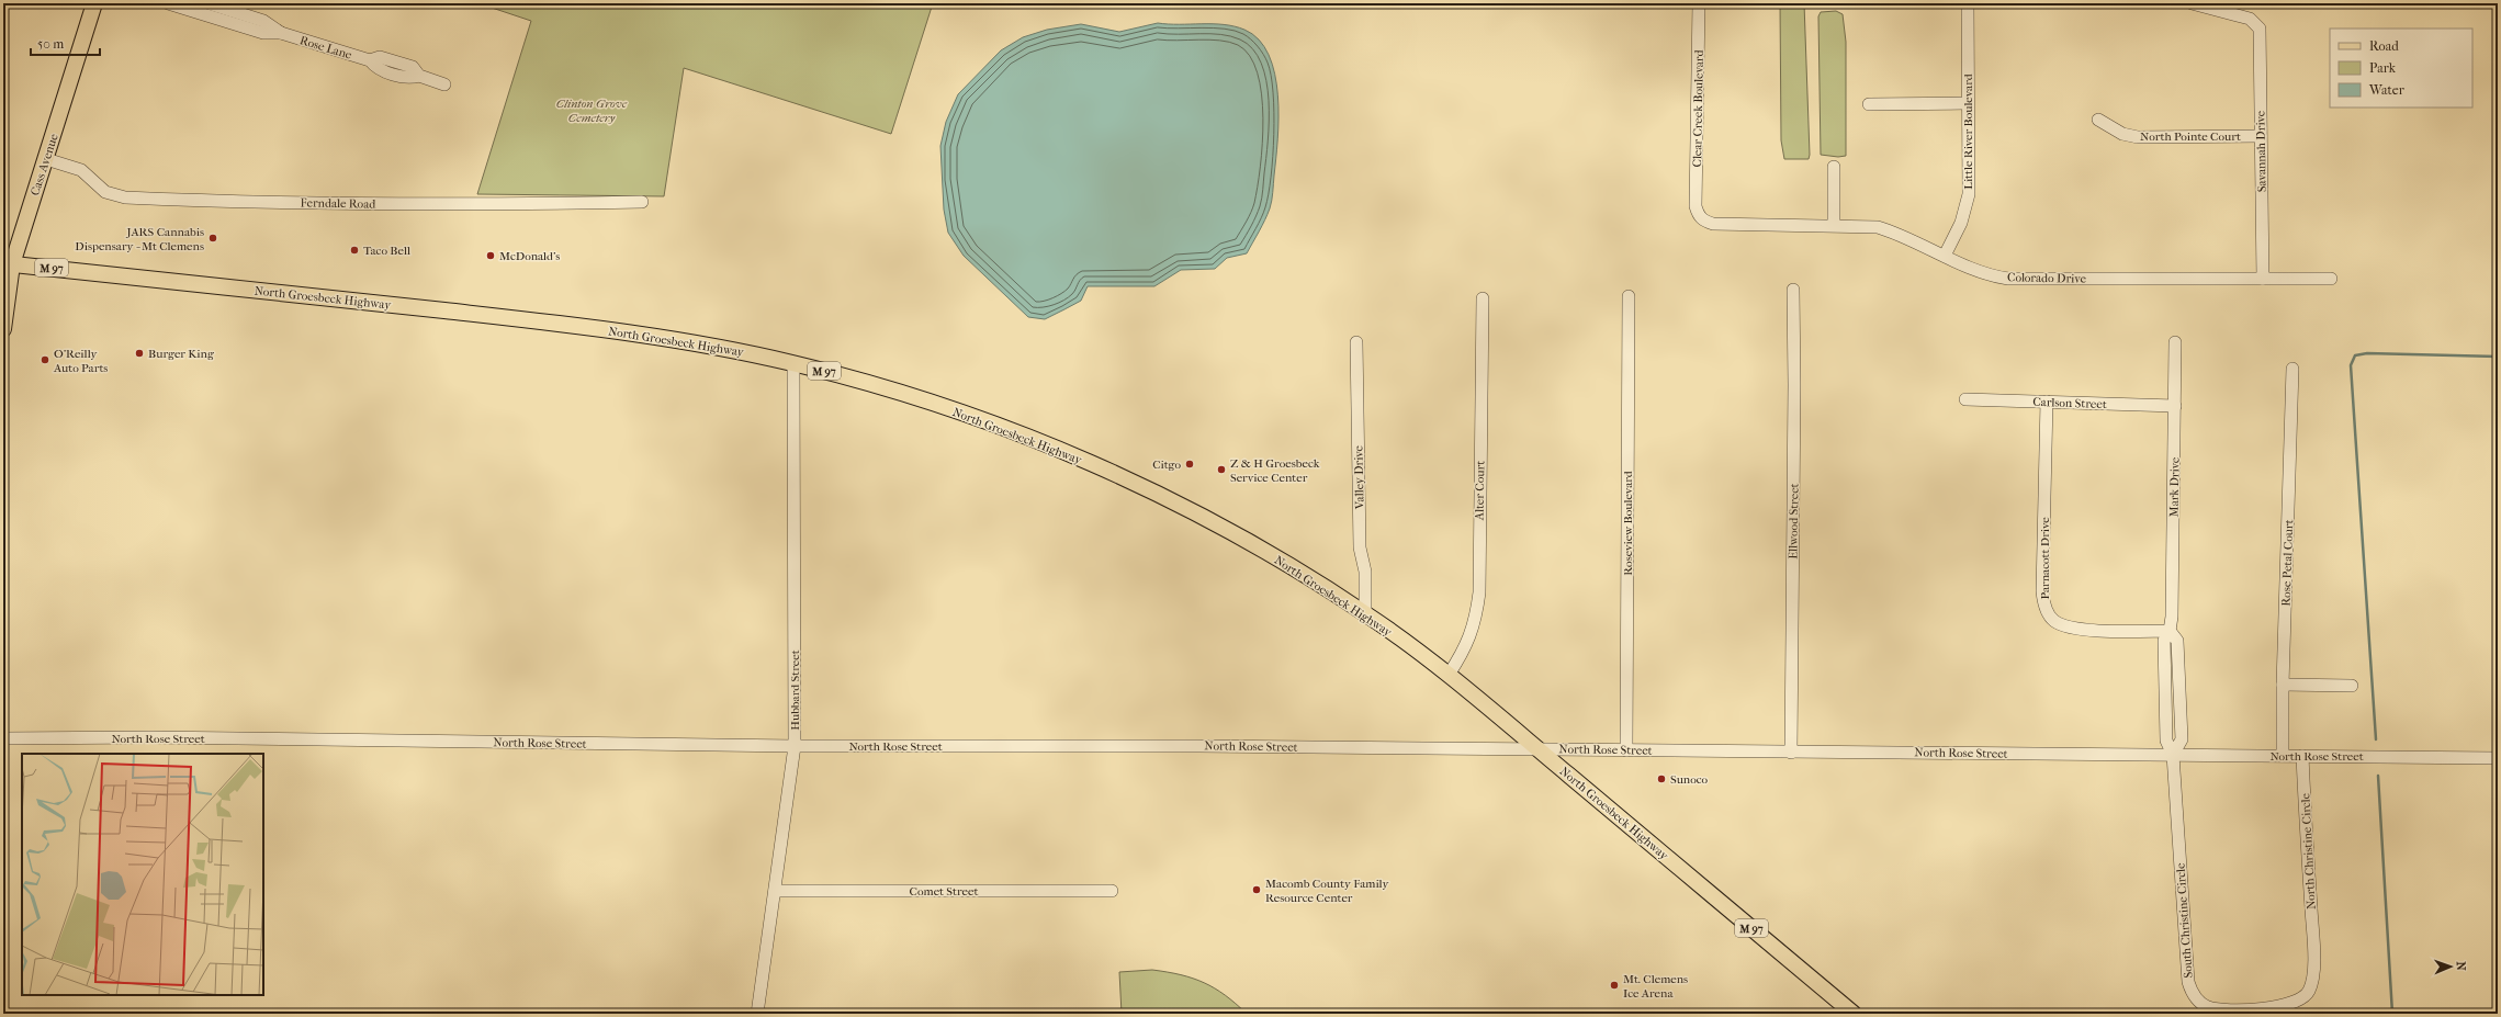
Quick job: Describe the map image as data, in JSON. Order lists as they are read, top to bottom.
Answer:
{
  "streets": {
    "main road": ["Cass Avenue", "M 97", "North Groesbeck Highway"],
    "street": [
      "Rose Lane",
      "Clear Creek Boulevard",
      "Little River Boulevard",
      "North Pointe Court",
      "Savannah Drive",
      "Ferndale Road",
      "Colorado Drive",
      "Carlson Street",
      "Valley Drive",
      "Mark Drive",
      "Alter Court",
      "Ellwood Street",
      "Roseview Boulevard",
      "Parnacott Drive",
      "Rose Petal Court",
      "Hubbard Street",
      "North Rose Street",
      "North Christine Circle",
      "Comet Street",
      "South Christine Circle"
    ]
  },
  "crossings": [
    ["Clear Creek Boulevard", "Colorado Drive"],
    ["Little River Boulevard", "Colorado Drive"],
    ["North Pointe Court", "Savannah Drive"],
    ["Savannah Drive", "Colorado Drive"],
    ["Cass Avenue", "Ferndale Road"],
    ["Cass Avenue", "North Groesbeck Highway"],
    ["North Groesbeck Highway", "Valley Drive"],
    ["North Groesbeck Highway", "Alter Court"],
    ["North Groesbeck Highway", "Hubbard Street"],
    ["North Groesbeck Highway", "North Rose Street"],
    ["Carlson Street", "Mark Drive"],
    ["Carlson Street", "Parnacott Drive"],
    ["Mark Drive", "Parnacott Drive"],
    ["Mark Drive", "North Rose Street"],
    ["Mark Drive", "South Christine Circle"],
    ["Ellwood Street", "North Rose Street"],
    ["Roseview Boulevard", "North Rose Street"],
    ["Rose Petal Court", "North Rose Street"],
    ["Hubbard Street", "North Rose Street"],
    ["Hubbard Street", "Comet Street"],
    ["North Rose Street", "North Christine Circle"],
    ["North Rose Street", "South Christine Circle"],
    ["North Christine Circle", "South Christine Circle"]
  ],
  "parks": ["Clinton Grove Cemetery"],
  "places": [
    "JARS Cannabis Dispensary - Mt Clemens",
    "Taco Bell",
    "McDonald's",
    "Burger King",
    "O'Reilly Auto Parts",
    "Citgo",
    "Z & H Groesbeck Service Center",
    "Sunoco",
    "Macomb County Family Resource Center",
    "Mt. Clemens Ice Arena"
  ],
  "legend": ["Road", "Park", "Water"],
  "scale_bar": "50 m",
  "north": "right"
}
